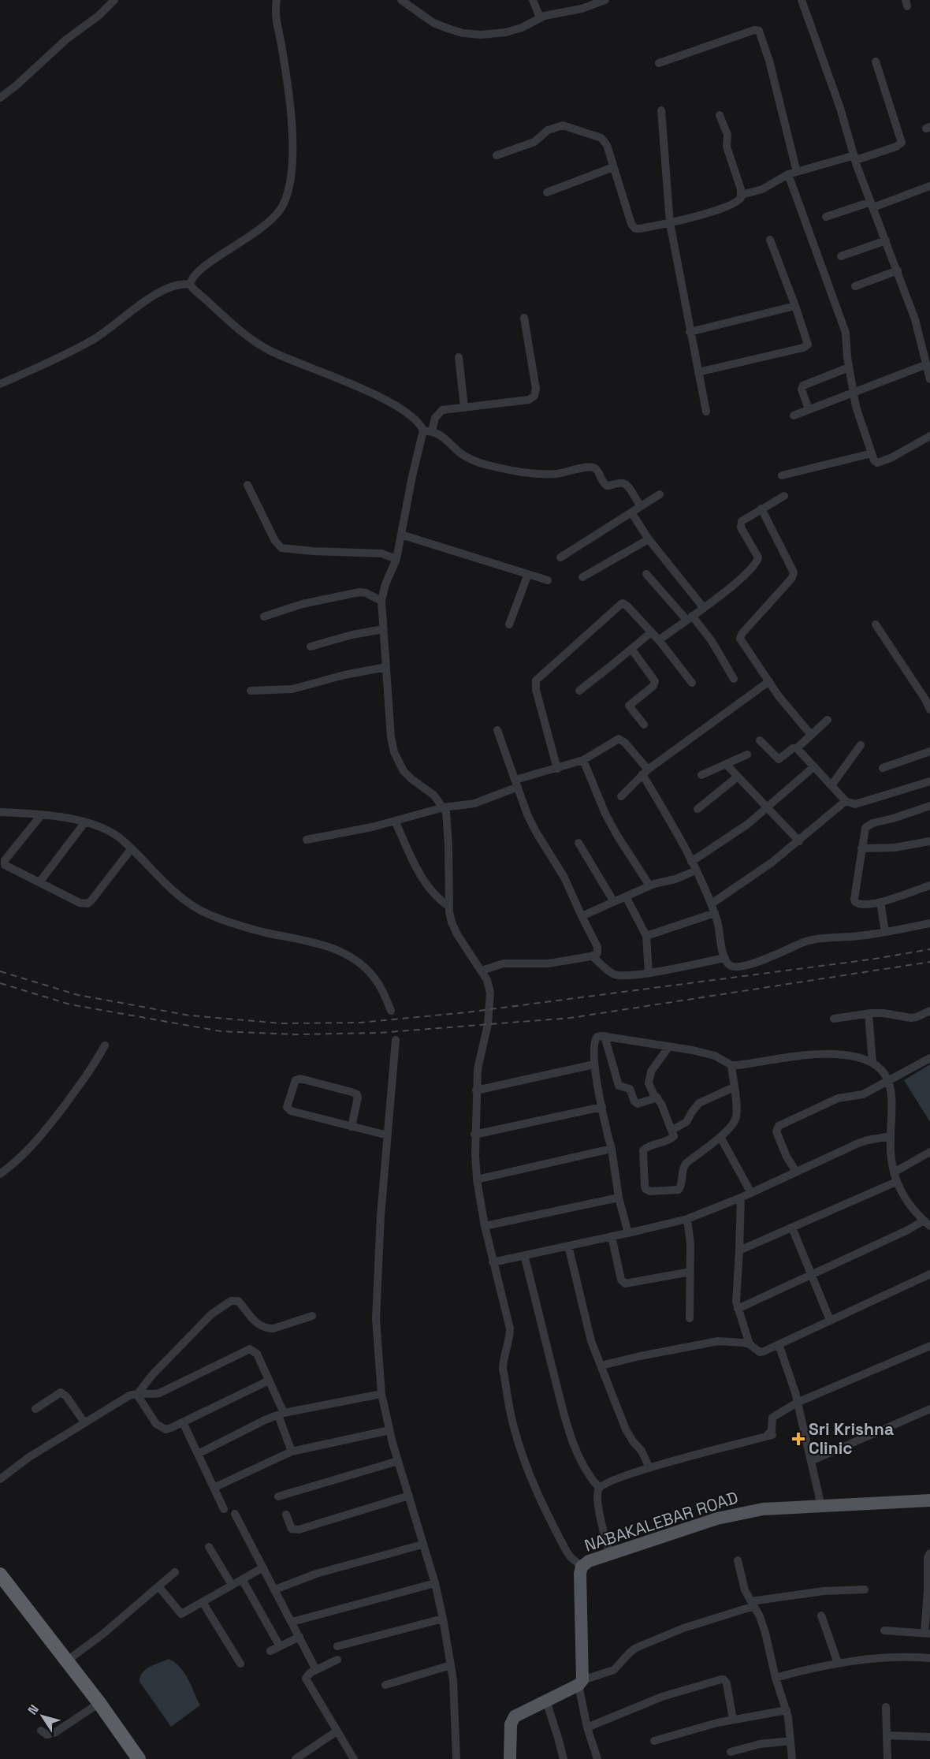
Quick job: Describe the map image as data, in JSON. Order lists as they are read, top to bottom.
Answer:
{
  "streets": {
    "main road": ["NABAKALEBAR ROAD"]
  },
  "places": {
    "health": ["Sri Krishna Clinic"]
  },
  "north": "top left"
}
